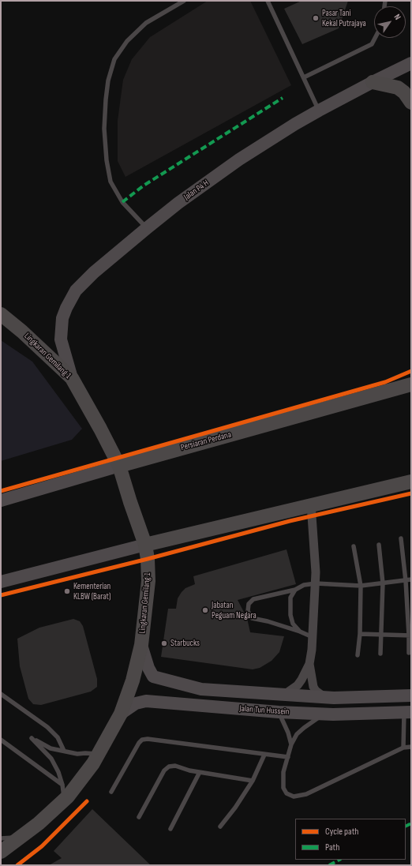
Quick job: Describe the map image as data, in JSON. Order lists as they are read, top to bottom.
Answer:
{
  "streets": {
    "main road": ["Lingkaran Gemilang 1", "Persiaran Perdana"],
    "street": ["Jalan P4 H", "Jalan Tun Hussein"]
  },
  "crossings": [
    ["Jalan P4 H", "Lingkaran Gemilang 1"],
    ["Lingkaran Gemilang 1", "Persiaran Perdana"],
    ["Lingkaran Gemilang 1", "Jalan Tun Hussein"]
  ],
  "places": [
    "Pasar Tani Kekal Putrajaya",
    "Kementerian KLBW (Barat)",
    "Jabatan Peguam Negara",
    "Starbucks"
  ],
  "legend": ["Cycle path", "Path"],
  "north": "top right"
}
